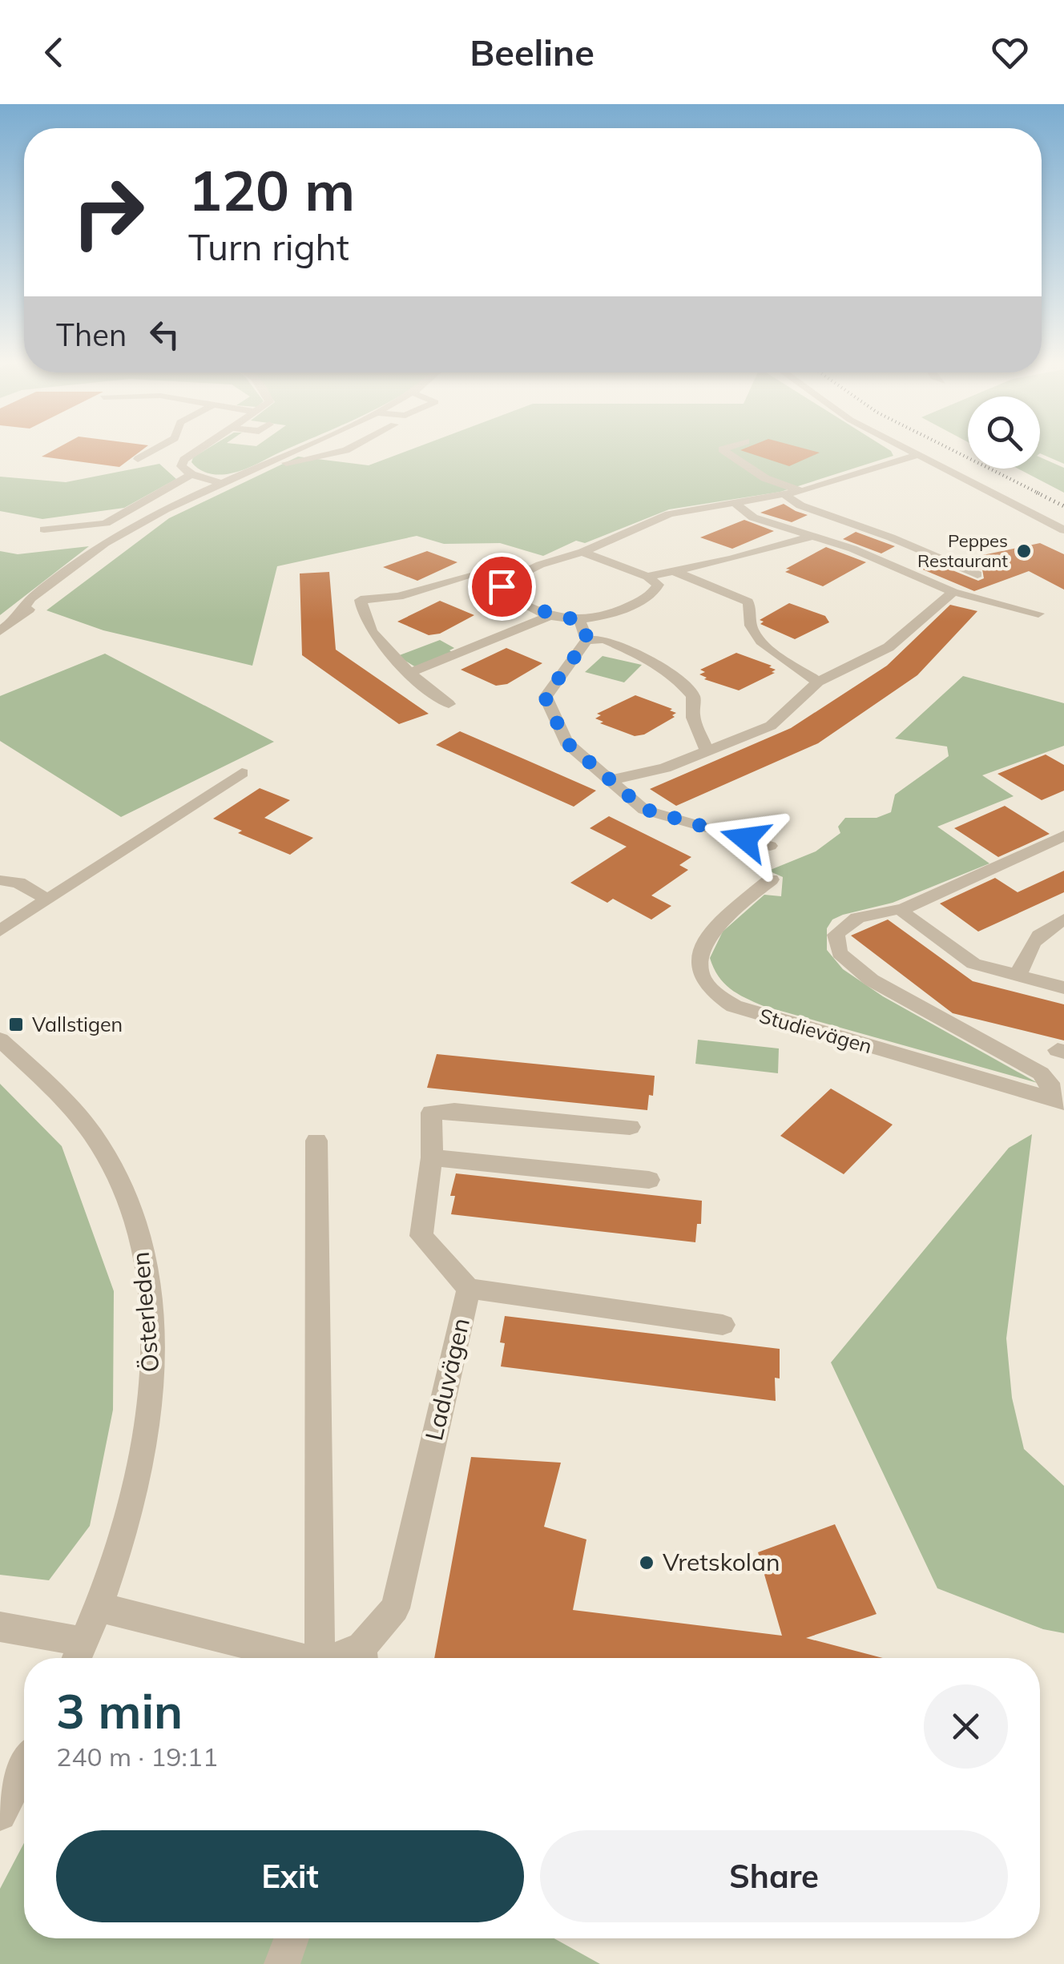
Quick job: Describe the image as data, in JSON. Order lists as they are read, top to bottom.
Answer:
{
  "streets": {
    "street": ["Studievägen", "Österleden", "Laduvägen"]
  },
  "places": {
    "other": ["Peppes Restaurant", "Vretskolan"],
    "transit": ["Vallstigen"]
  },
  "page": {
    "header": "Beeline",
    "turn": ["120 m", "Turn right"],
    "then": "Then",
    "heading": ["3 min", "240 m · 19:11"],
    "buttons": ["Exit", "Share"]
  }
}
